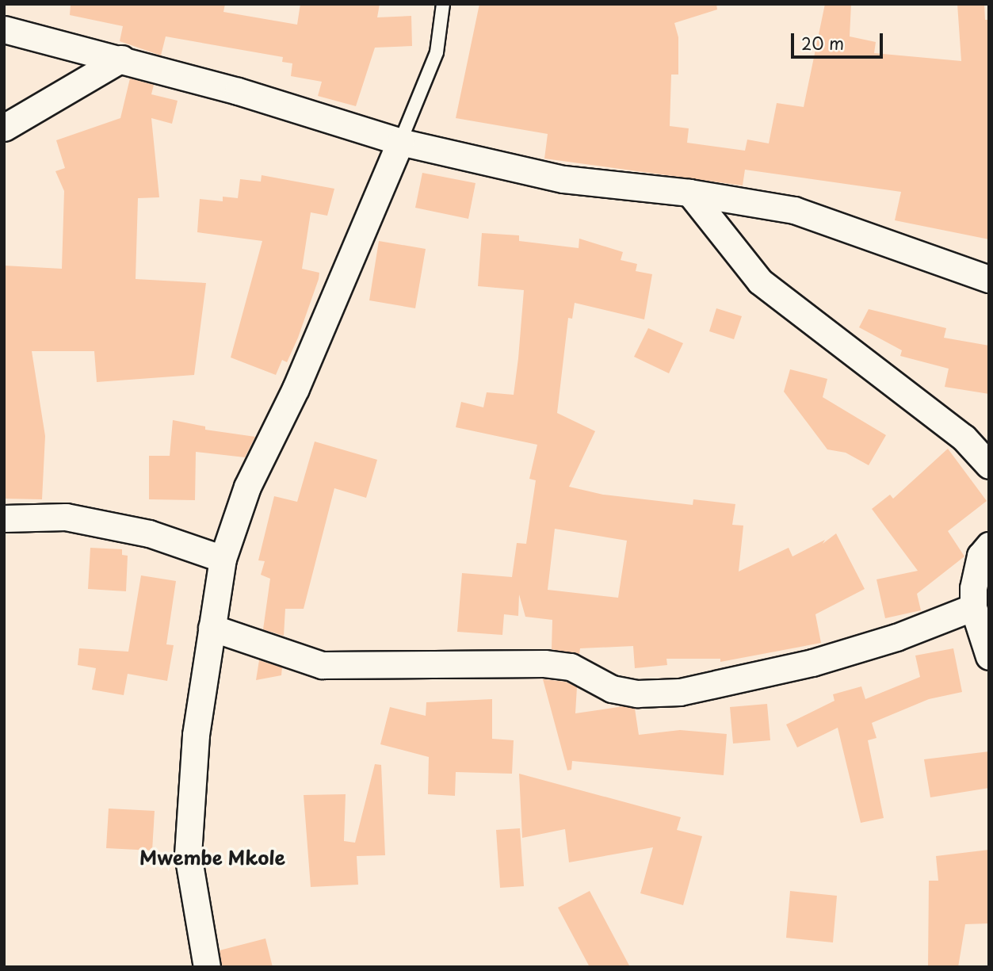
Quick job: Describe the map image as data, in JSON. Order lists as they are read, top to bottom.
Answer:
{
  "districts": ["Mwembe Mkole"],
  "scale_bar": "20 m"
}
